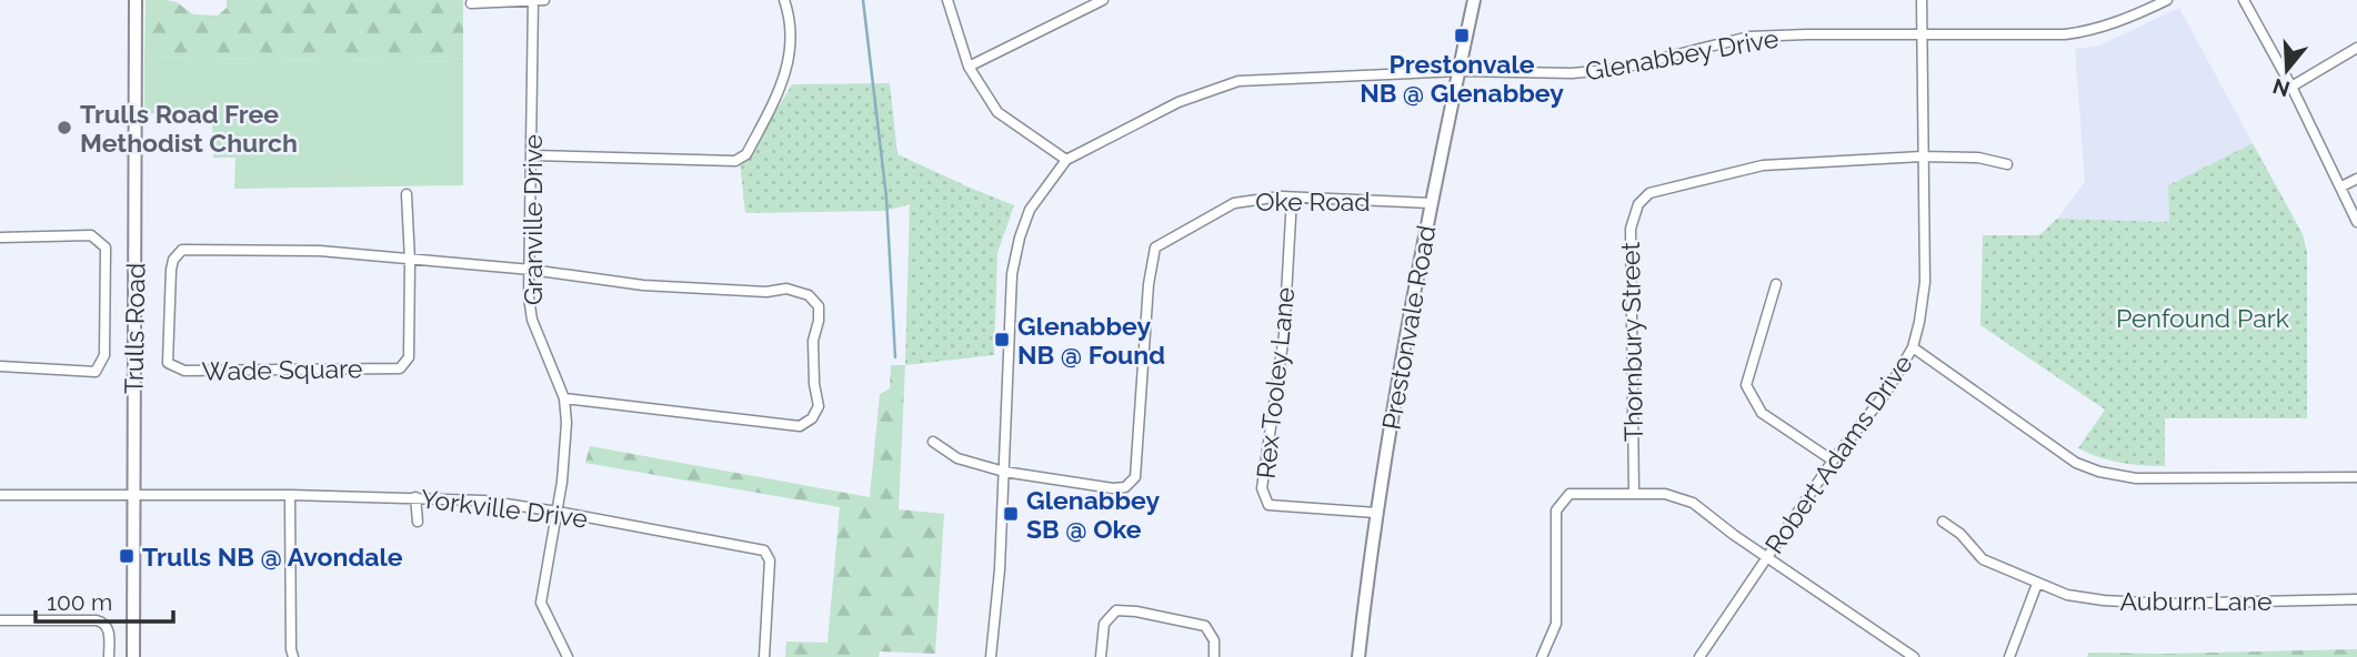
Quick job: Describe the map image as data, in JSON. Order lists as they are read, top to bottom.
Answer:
{
  "streets": {
    "street": [
      "Glenabbey Drive",
      "Oke Road",
      "Granville Drive",
      "Prestonvale Road",
      "Trulls Road",
      "Thornbury Street",
      "Wade Square",
      "Rex Tooley Lane",
      "Robert Adams Drive",
      "Yorkville Drive",
      "Auburn Lane"
    ]
  },
  "crossings": [
    ["Glenabbey Drive", "Oke Road"],
    ["Glenabbey Drive", "Prestonvale Road"],
    ["Glenabbey Drive", "Robert Adams Drive"],
    ["Oke Road", "Prestonvale Road"],
    ["Oke Road", "Rex Tooley Lane"],
    ["Granville Drive", "Wade Square"],
    ["Granville Drive", "Yorkville Drive"],
    ["Prestonvale Road", "Rex Tooley Lane"],
    ["Trulls Road", "Yorkville Drive"],
    ["Thornbury Street", "Robert Adams Drive"]
  ],
  "parks": ["Penfound Park"],
  "places": {
    "transit": [
      "Prestonvale NB @ Glenabbey",
      "Glenabbey NB @ Found",
      "Glenabbey SB @ Oke",
      "Trulls NB @ Avondale"
    ],
    "other": ["Trulls Road Free Methodist Church"]
  },
  "scale_bar": "100 m",
  "north": "bottom"
}
